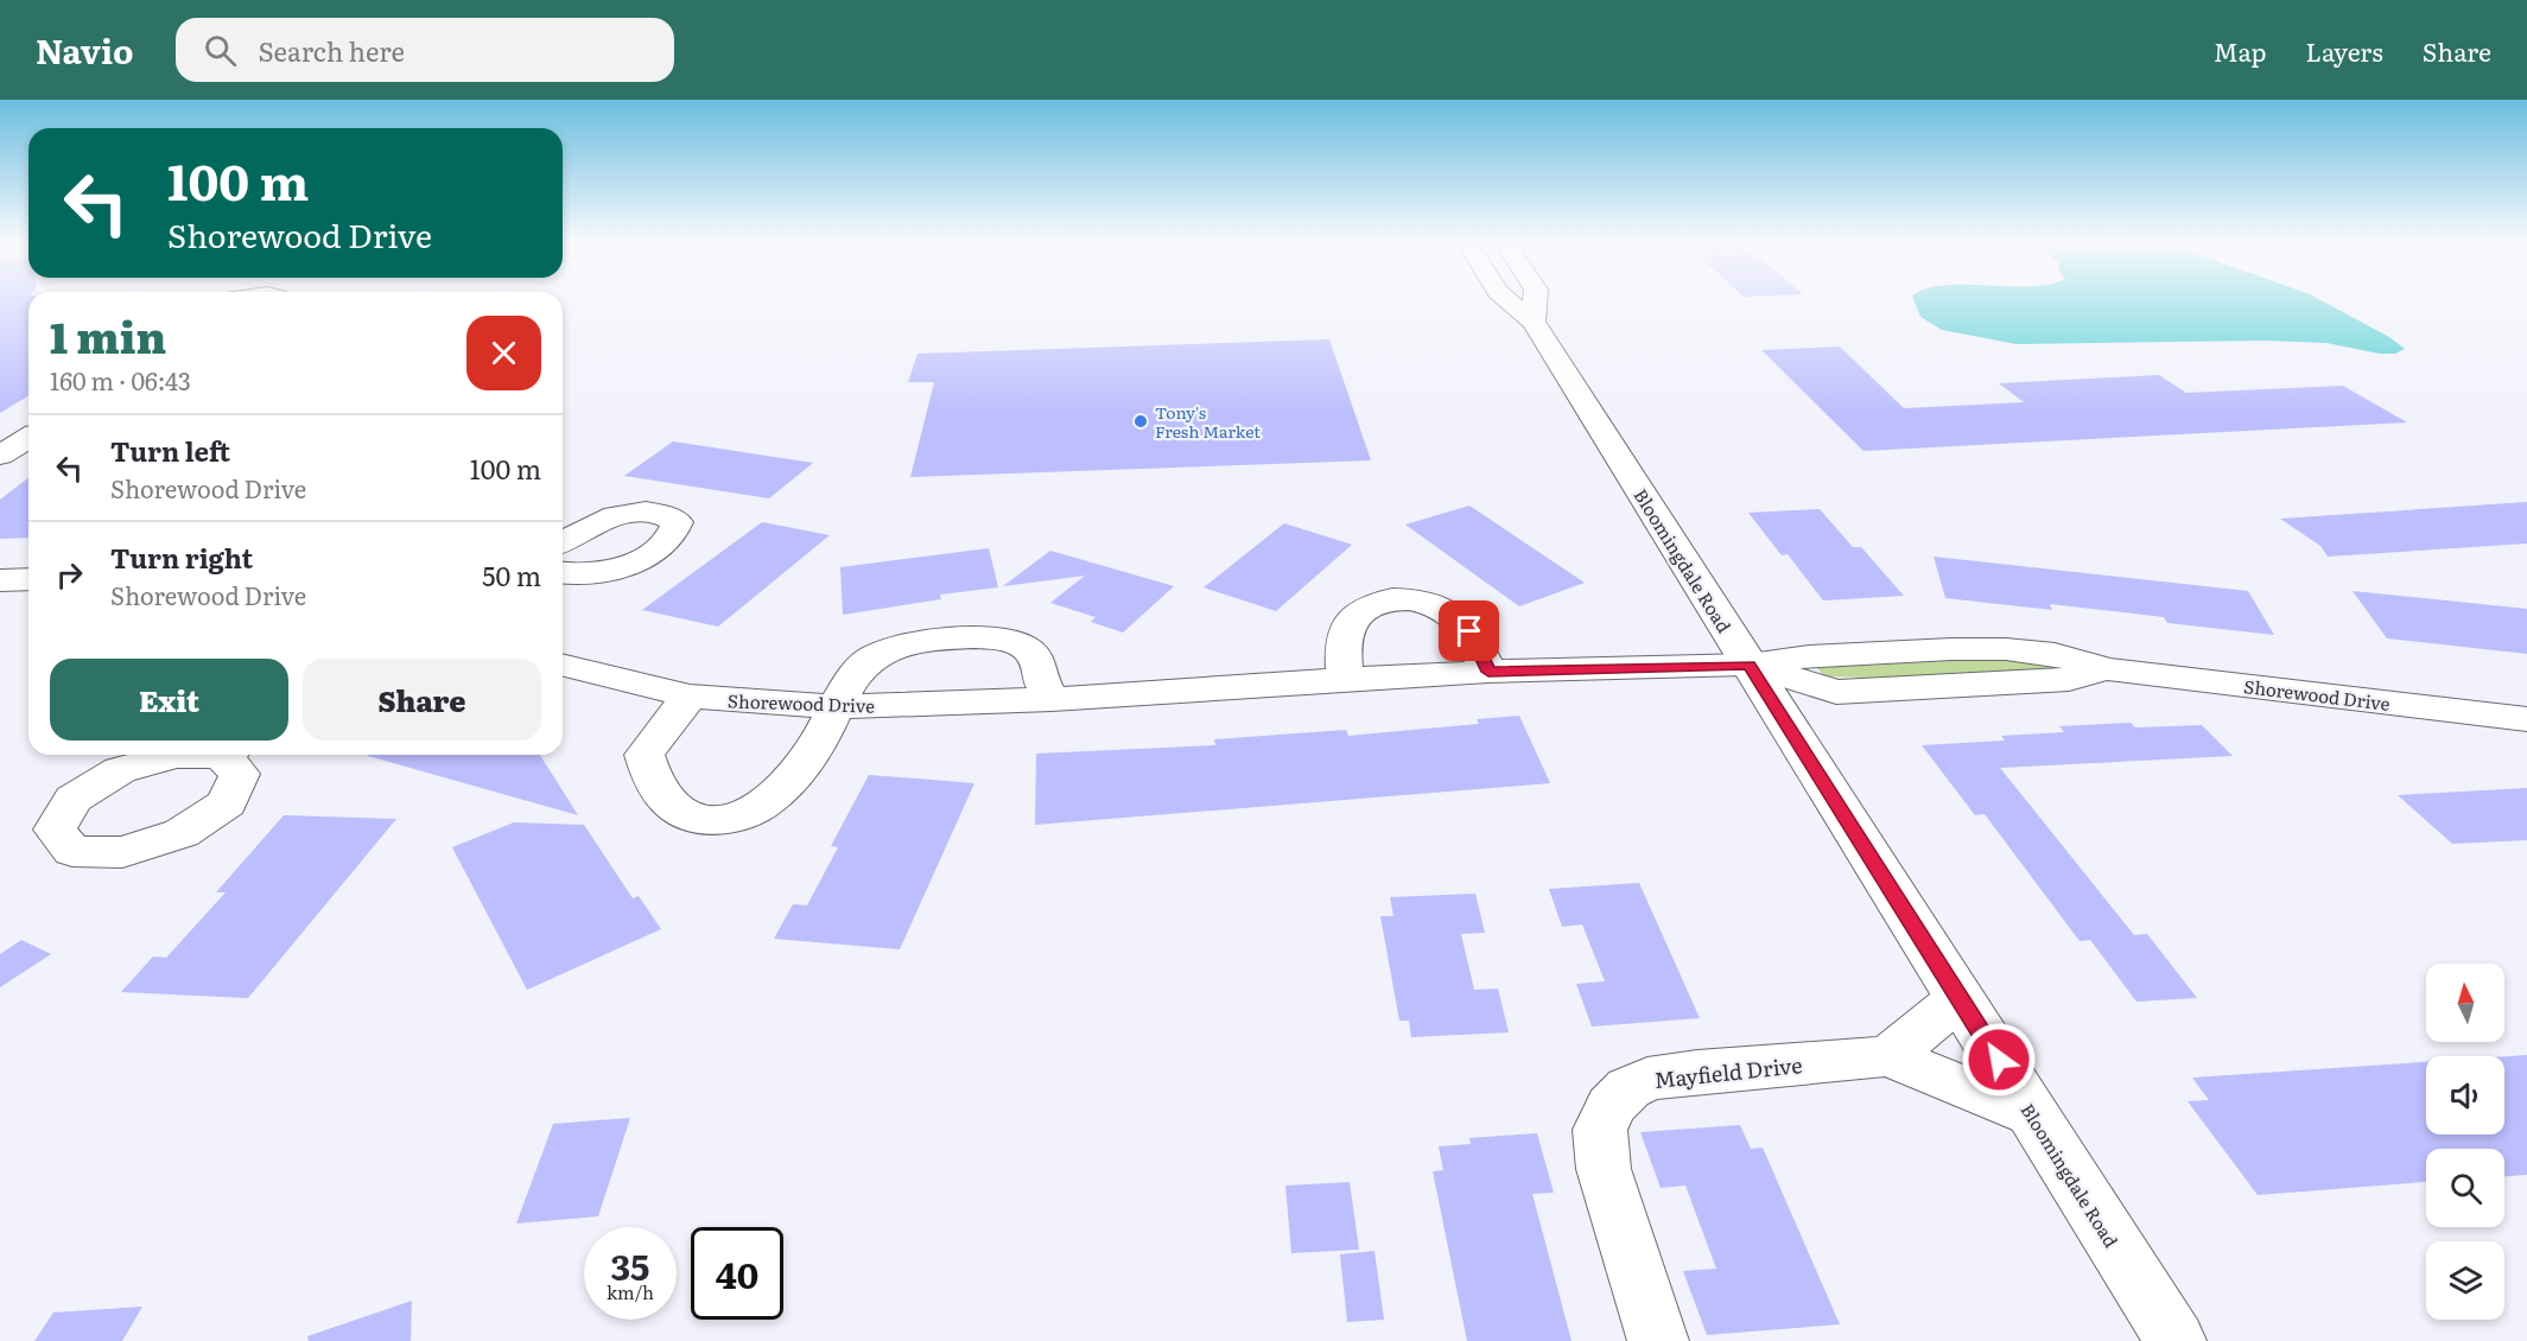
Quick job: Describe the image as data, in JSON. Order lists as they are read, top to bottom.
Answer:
{
  "streets": {
    "street": ["Bloomingdale Road", "Shorewood Drive", "Mayfield Drive"]
  },
  "crossings": [
    ["Bloomingdale Road", "Shorewood Drive"],
    ["Bloomingdale Road", "Mayfield Drive"]
  ],
  "places": ["Tony's Fresh Market"],
  "north": "top",
  "page": {
    "header": "Navio",
    "search": "Search here",
    "nav": ["Map", "Layers", "Share"],
    "turn": ["100 m", "Shorewood Drive"],
    "heading": ["1 min", "160 m · 06:43"],
    "list": [
      {
        "name": "Turn left",
        "note": "Shorewood Drive",
        "value": "100 m"
      },
      {
        "name": "Turn right",
        "note": "Shorewood Drive",
        "value": "50 m"
      }
    ],
    "buttons": ["Exit", "Share"],
    "speed": "35 km/h",
    "limit": "40"
  }
}
